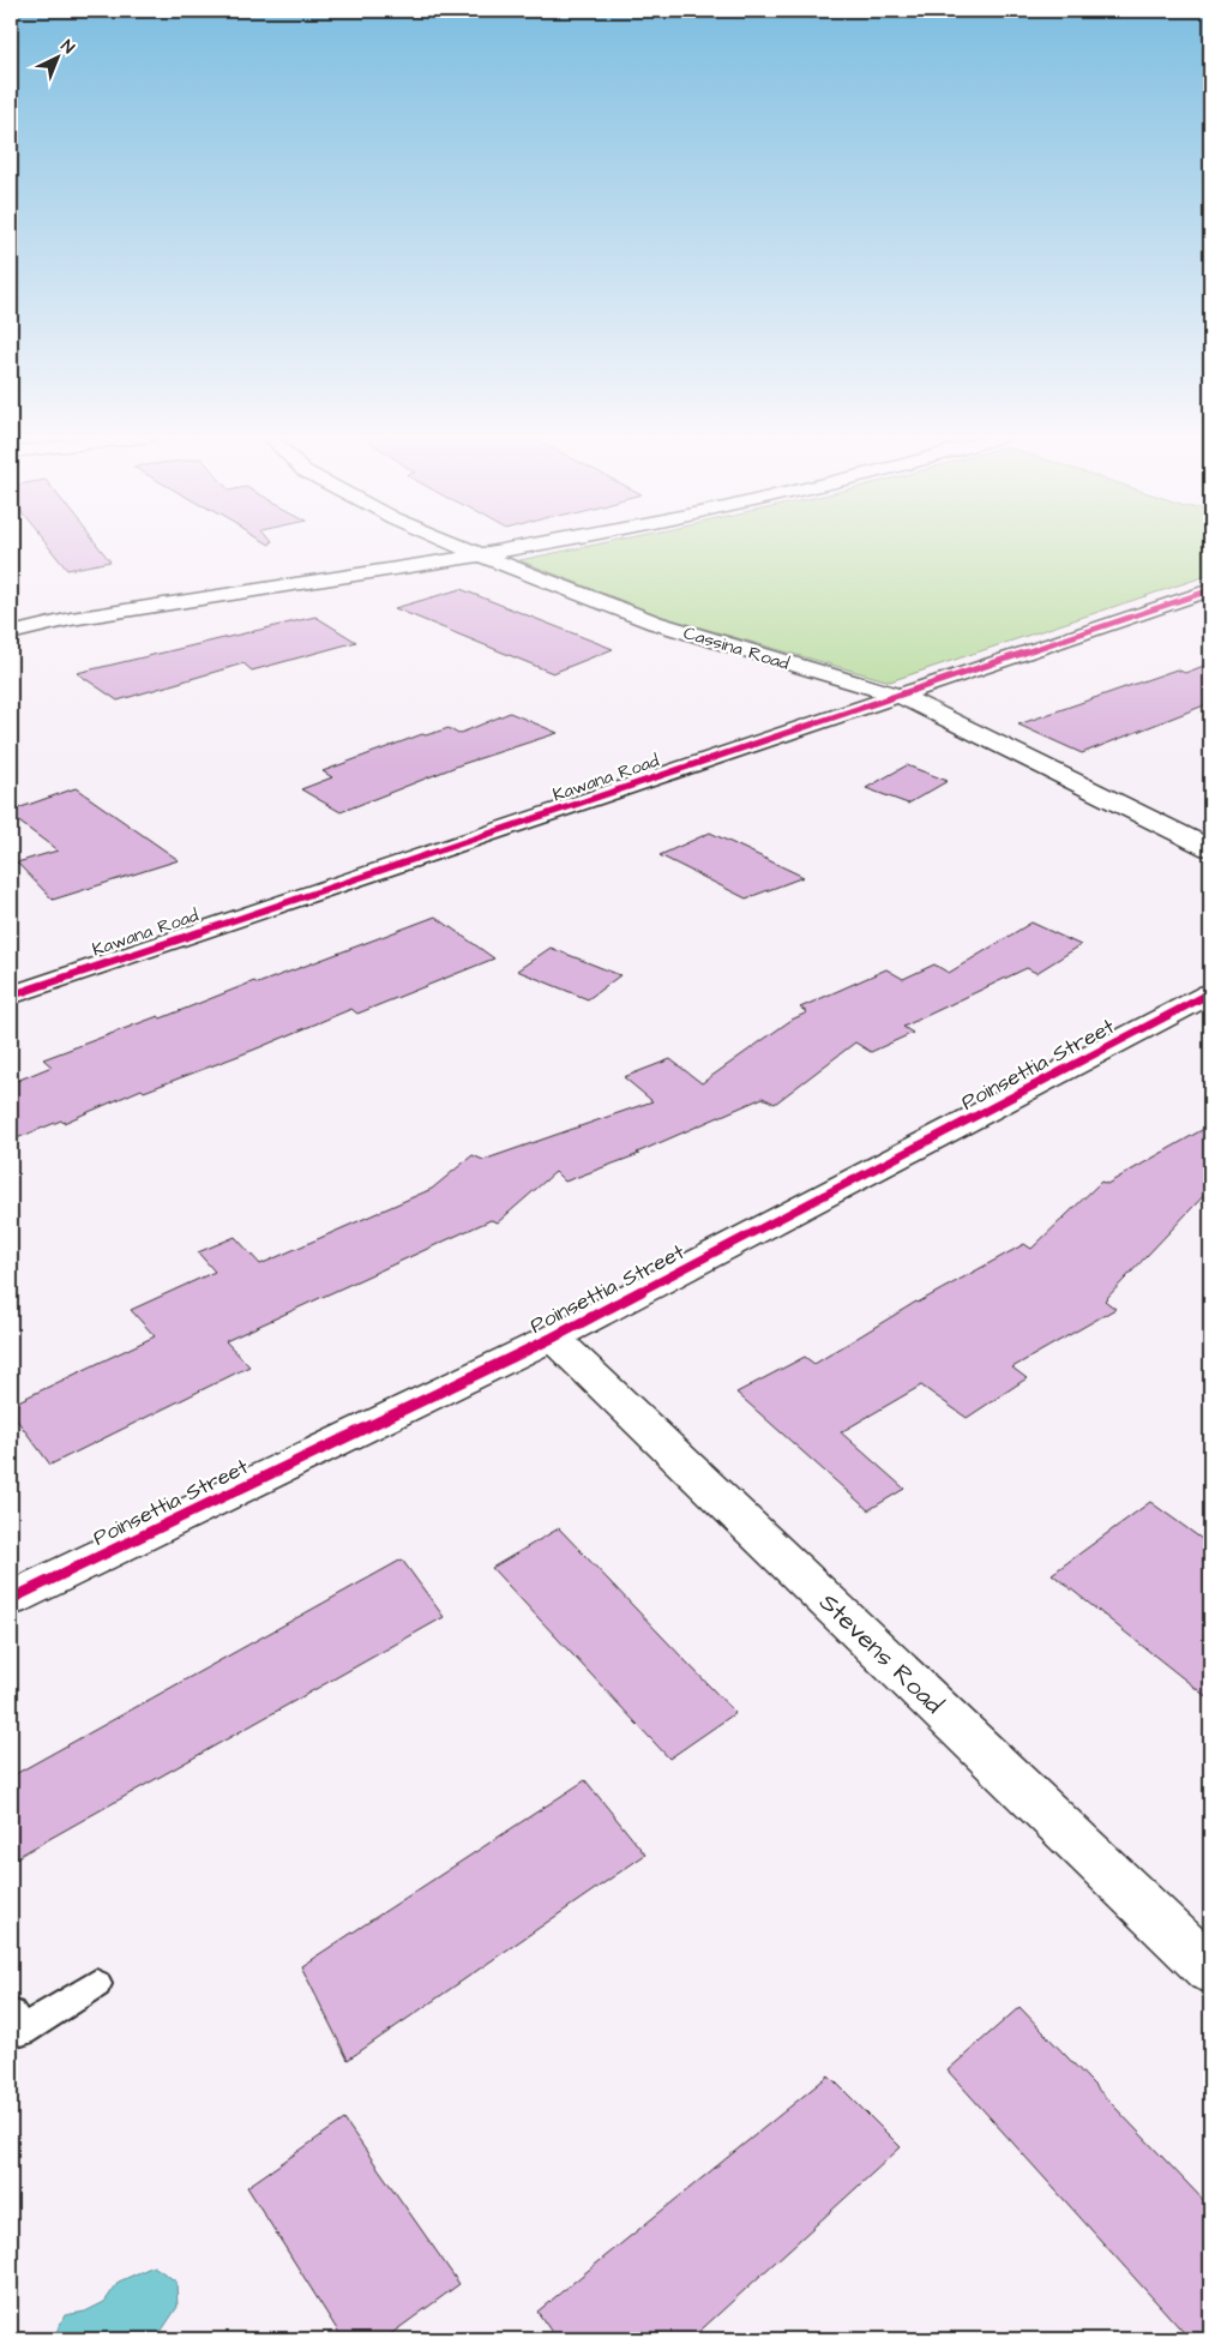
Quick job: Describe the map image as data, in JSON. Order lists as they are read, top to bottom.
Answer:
{
  "streets": {
    "street": [
      "Cassina Road",
      "Kawana Road",
      "Poinsettia Street",
      "Stevens Road"
    ]
  },
  "crossings": [
    ["Cassina Road", "Kawana Road"],
    ["Poinsettia Street", "Stevens Road"]
  ],
  "north": "top right"
}
